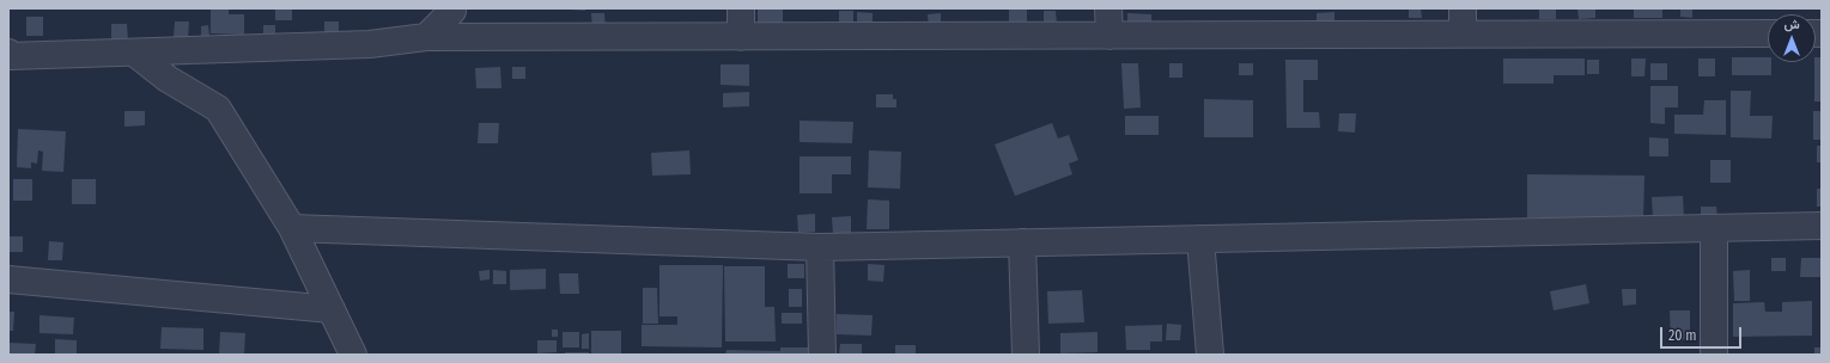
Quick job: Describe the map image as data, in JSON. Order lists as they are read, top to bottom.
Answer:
{
  "scale_bar": "20 m",
  "north": "top"
}
